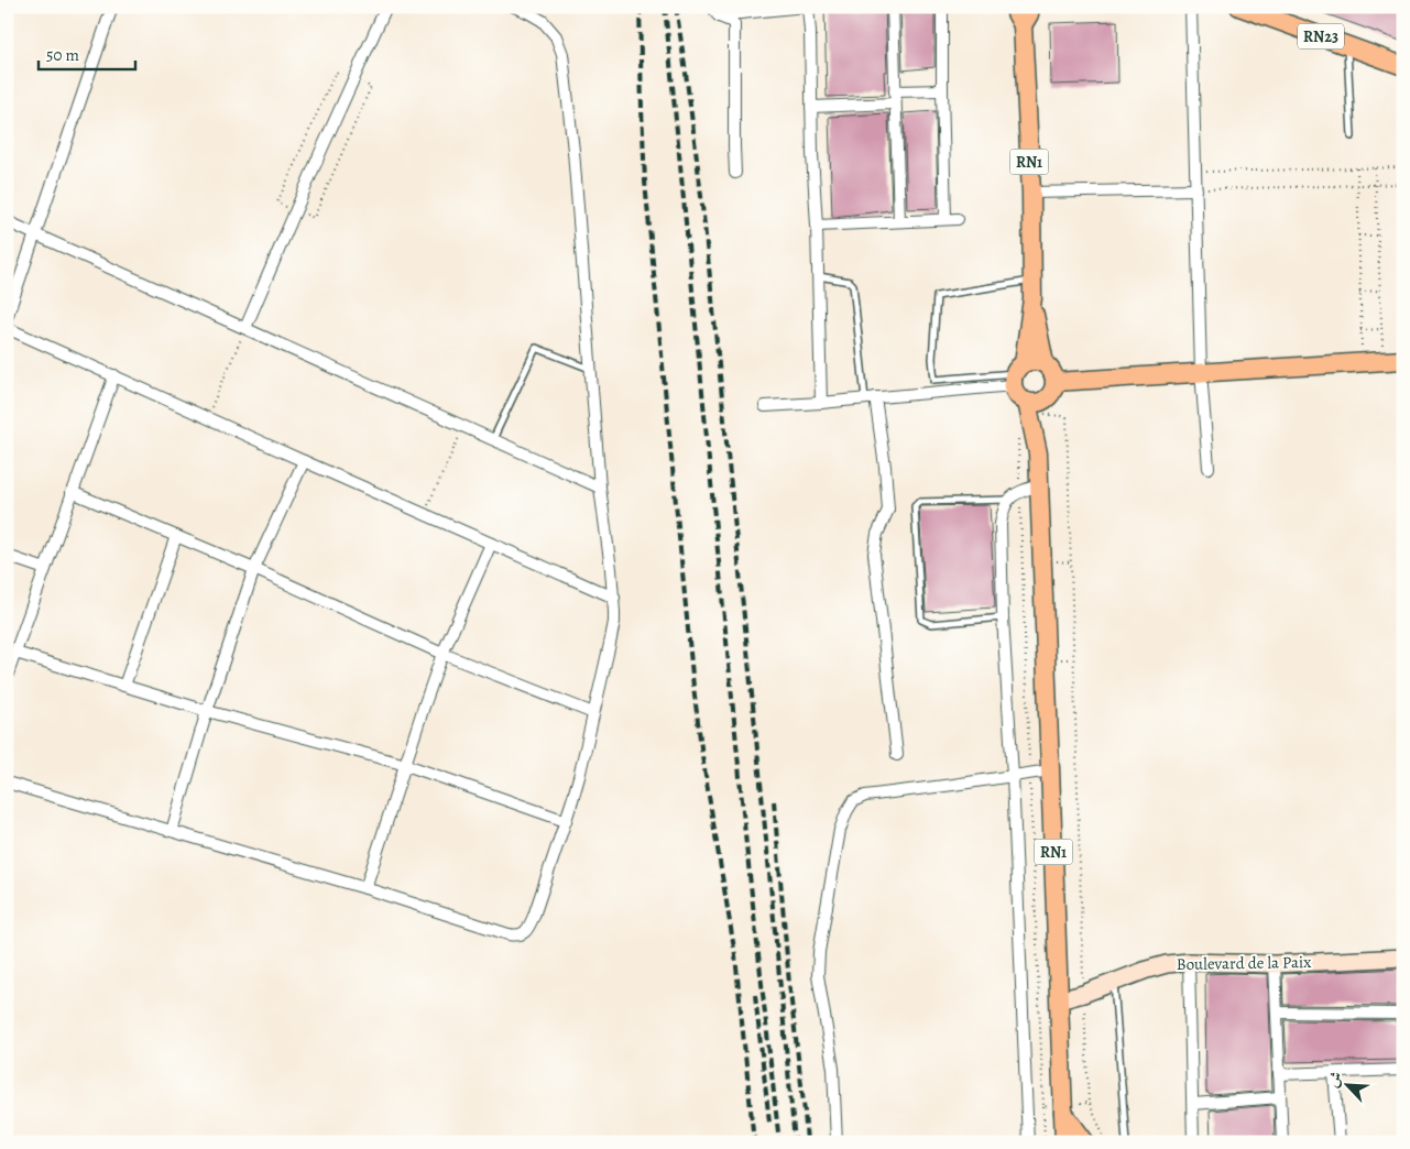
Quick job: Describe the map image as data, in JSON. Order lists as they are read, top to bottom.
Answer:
{
  "streets": {
    "main road": ["RN23", "RN1"],
    "street": ["Boulevard de la Paix"]
  },
  "crossings": [
    ["RN1", "Boulevard de la Paix"]
  ],
  "scale_bar": "50 m",
  "north": "top left"
}
